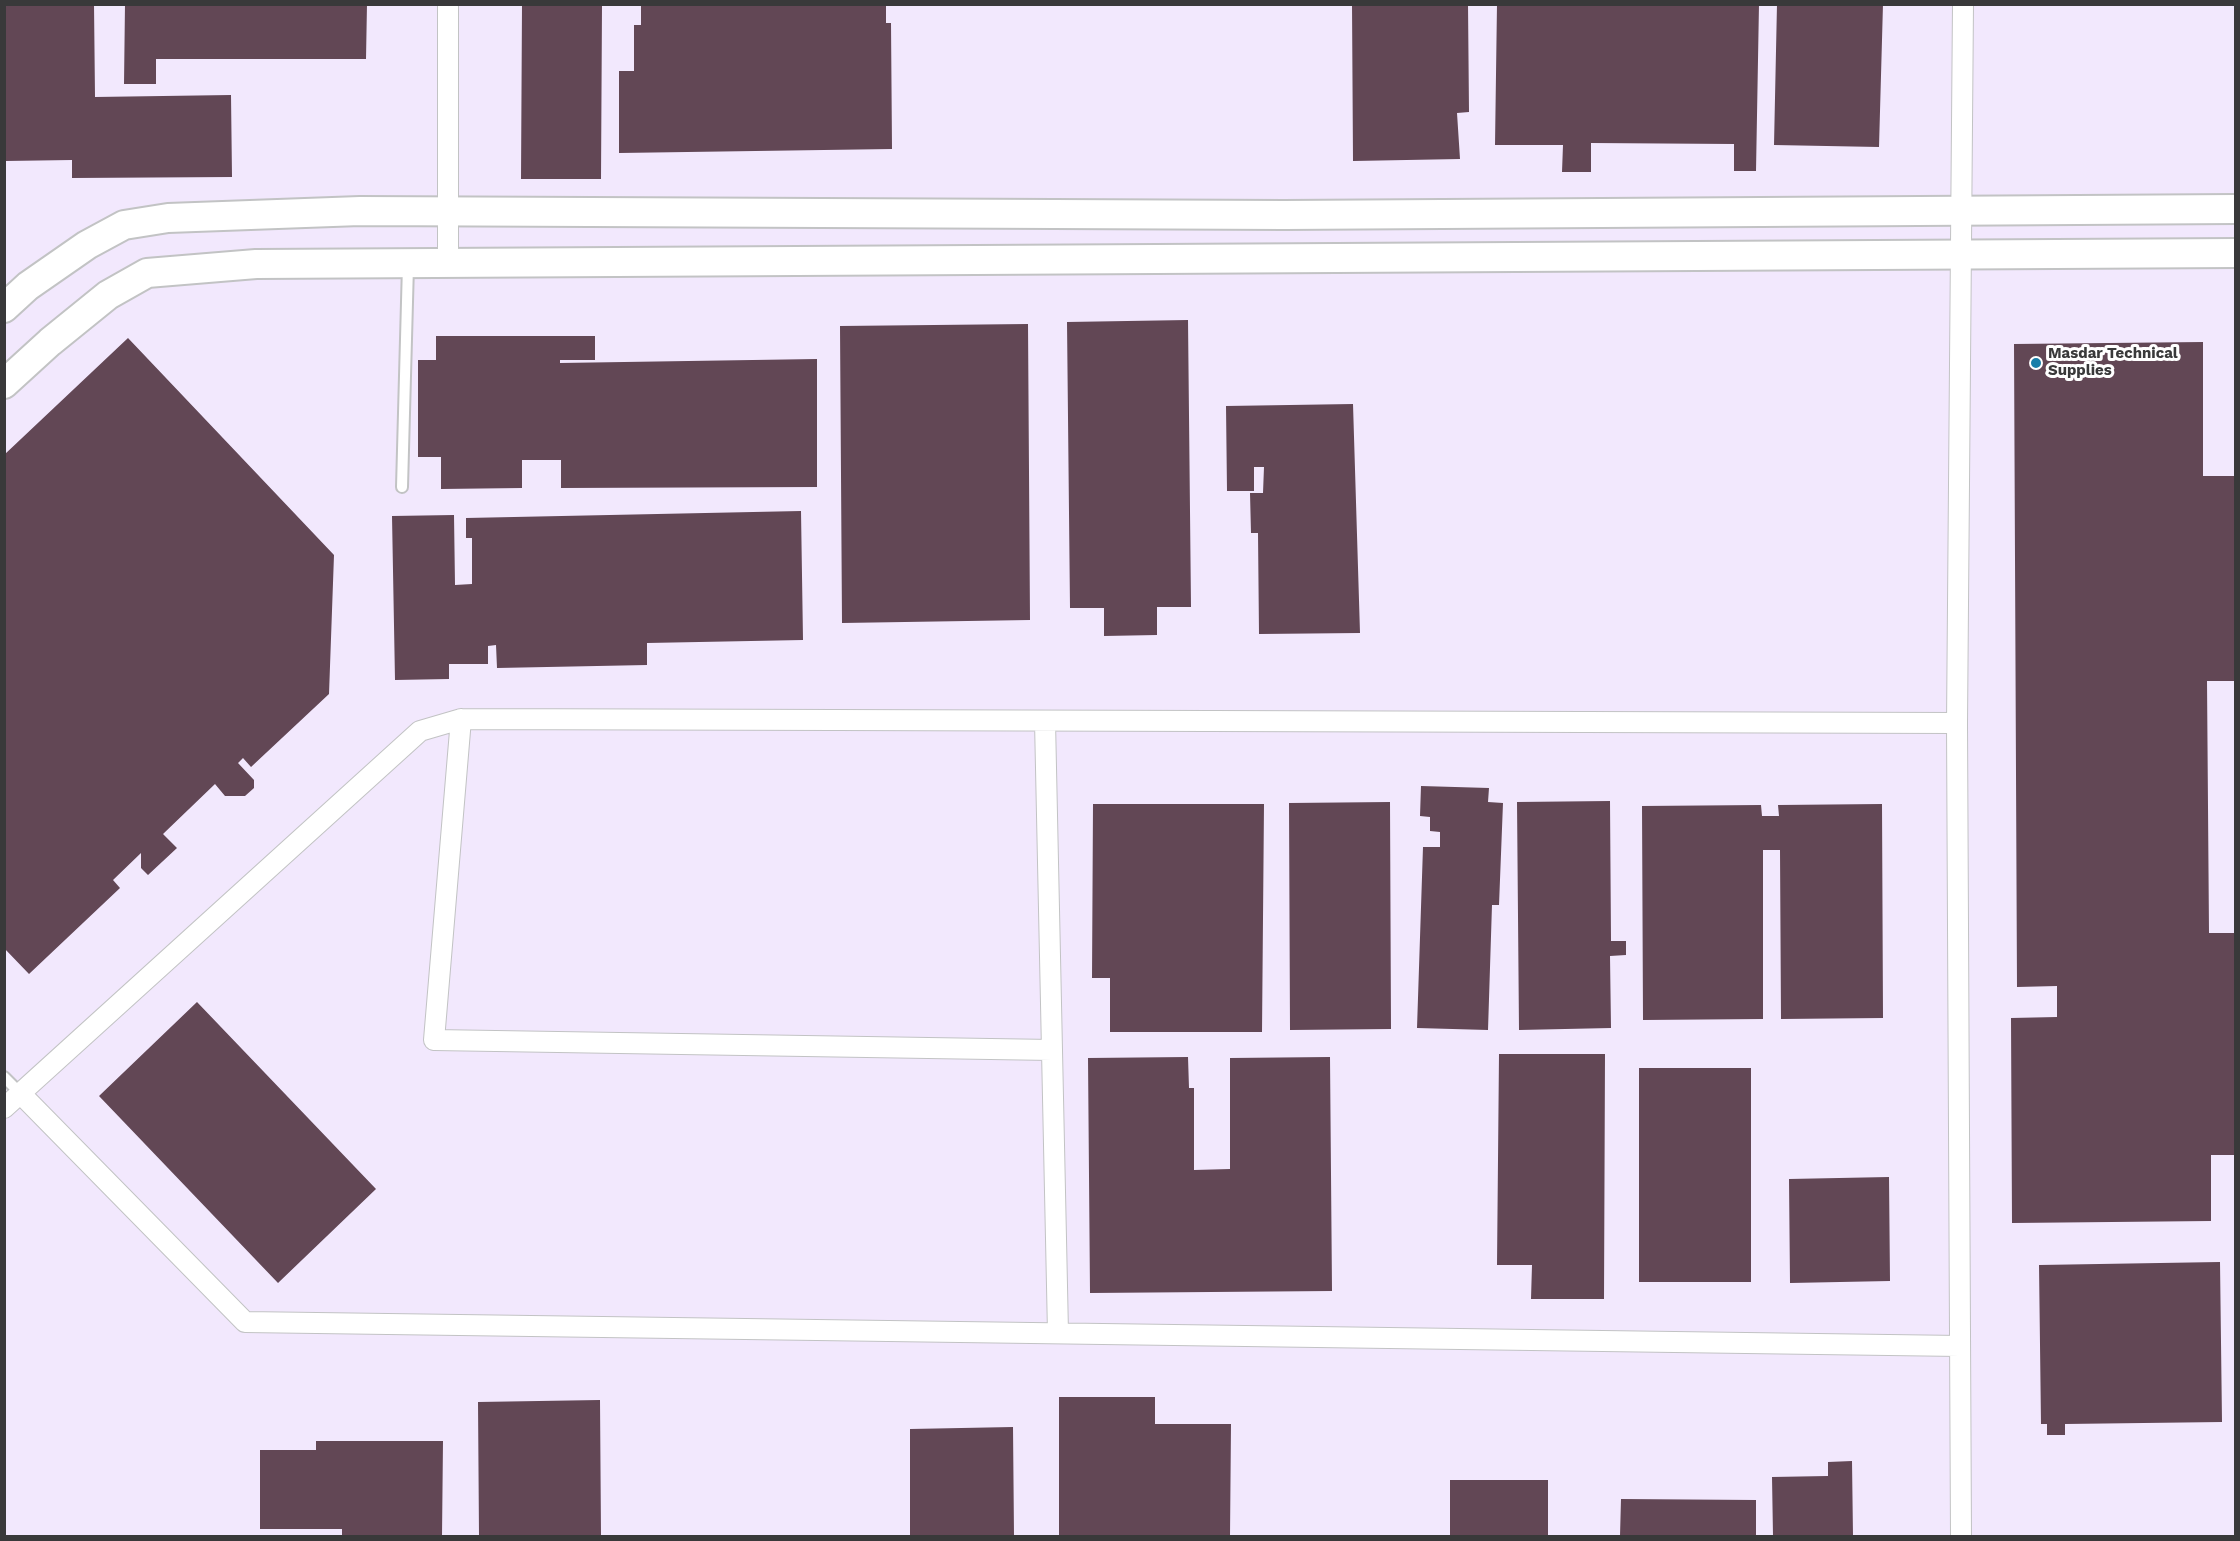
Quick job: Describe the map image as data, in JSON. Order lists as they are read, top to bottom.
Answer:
{
  "places": ["Masdar Technical Supplies"]
}
